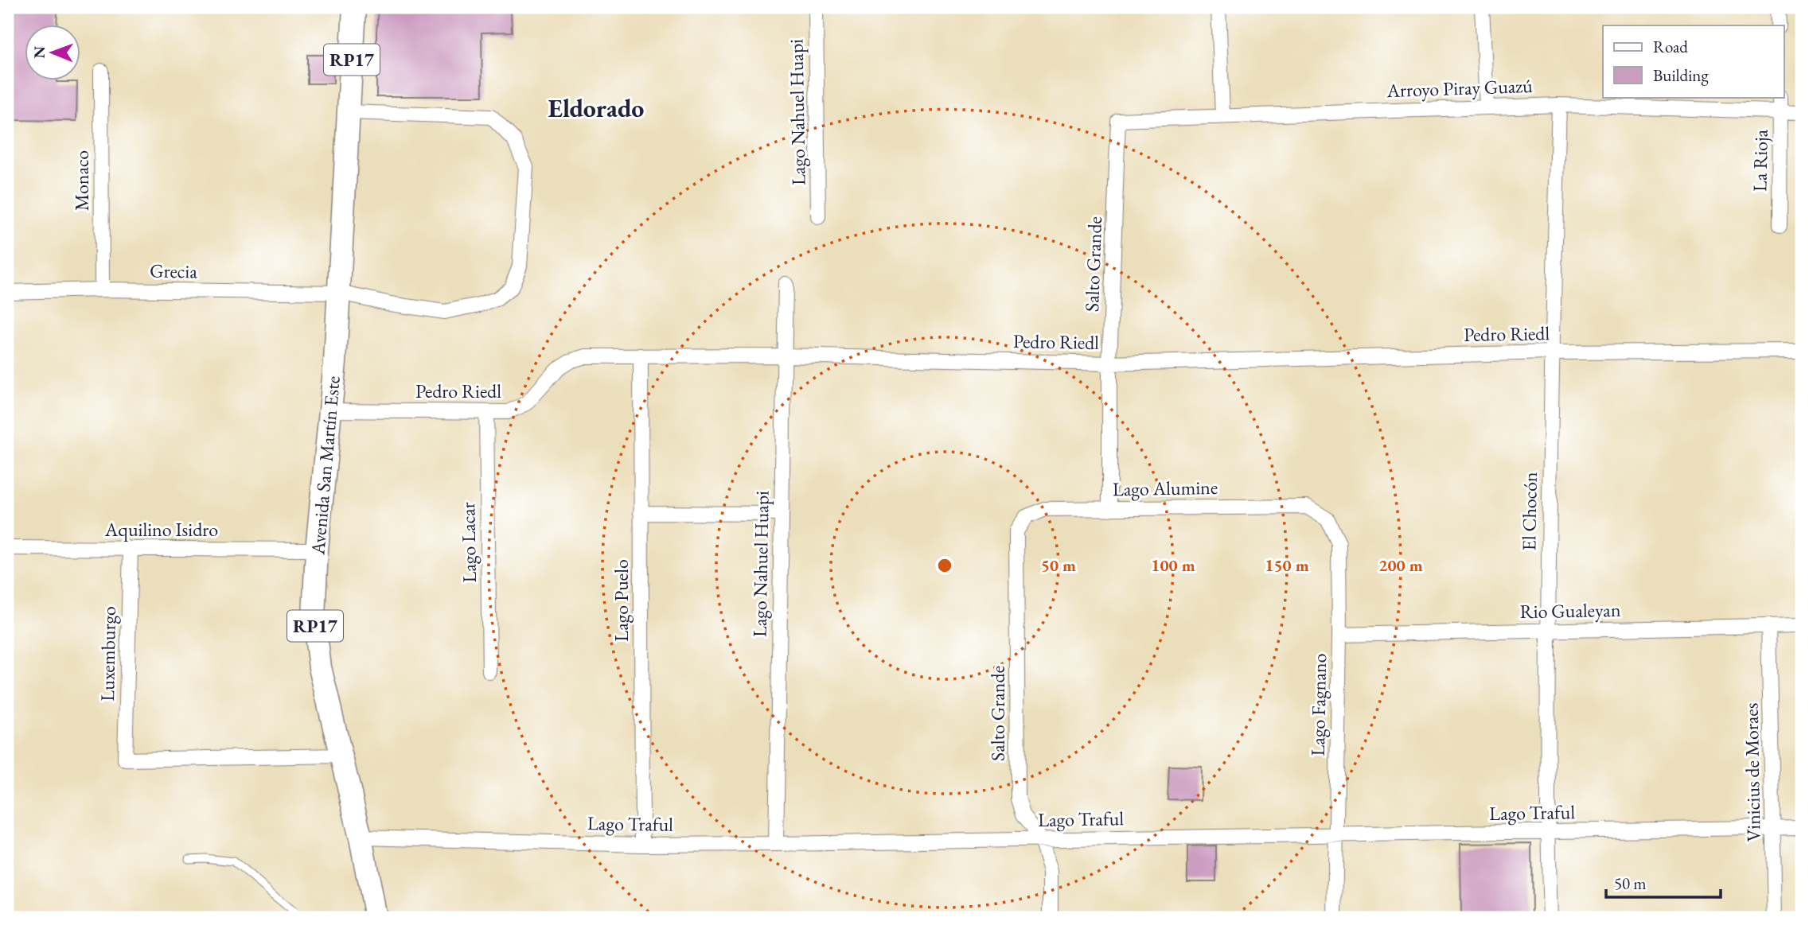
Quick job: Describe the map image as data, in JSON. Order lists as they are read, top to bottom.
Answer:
{
  "streets": {
    "main road": ["RP17", "Avenida San Martín Este"],
    "street": [
      "Arroyo Piray Guazú",
      "Lago Nahuel Huapi",
      "La Rioja",
      "Monaco",
      "Salto Grande",
      "Grecia",
      "Pedro Riedl",
      "Lago Alumine",
      "El Chocón",
      "Aquilino Isidro",
      "Lago Lacar",
      "Lago Puelo",
      "Rio Gualeyan",
      "Luxemburgo",
      "Lago Fagnano",
      "Vinicius de Moraes",
      "Lago Traful"
    ]
  },
  "crossings": [
    ["Arroyo Piray Guazú", "La Rioja"],
    ["Arroyo Piray Guazú", "Salto Grande"],
    ["Arroyo Piray Guazú", "El Chocón"],
    ["Lago Nahuel Huapi", "Pedro Riedl"],
    ["Lago Nahuel Huapi", "Lago Traful"],
    ["Monaco", "Grecia"],
    ["Salto Grande", "Pedro Riedl"],
    ["Salto Grande", "Lago Alumine"],
    ["Salto Grande", "Lago Traful"],
    ["Grecia", "Avenida San Martín Este"],
    ["Pedro Riedl", "Avenida San Martín Este"],
    ["Pedro Riedl", "El Chocón"],
    ["Pedro Riedl", "Lago Lacar"],
    ["Pedro Riedl", "Lago Puelo"],
    ["Avenida San Martín Este", "Aquilino Isidro"],
    ["Avenida San Martín Este", "Luxemburgo"],
    ["Avenida San Martín Este", "Lago Traful"],
    ["Lago Alumine", "Lago Fagnano"],
    ["El Chocón", "Rio Gualeyan"],
    ["El Chocón", "Lago Traful"],
    ["Aquilino Isidro", "Luxemburgo"],
    ["Lago Puelo", "Lago Traful"],
    ["Rio Gualeyan", "Lago Fagnano"],
    ["Rio Gualeyan", "Vinicius de Moraes"],
    ["Lago Fagnano", "Lago Traful"],
    ["Vinicius de Moraes", "Lago Traful"]
  ],
  "districts": ["Eldorado"],
  "legend": ["Road", "Building"],
  "scale_bar": "50 m",
  "north": "left",
  "rings": [
    "50 m",
    "100 m",
    "150 m",
    "200 m"
  ]
}
